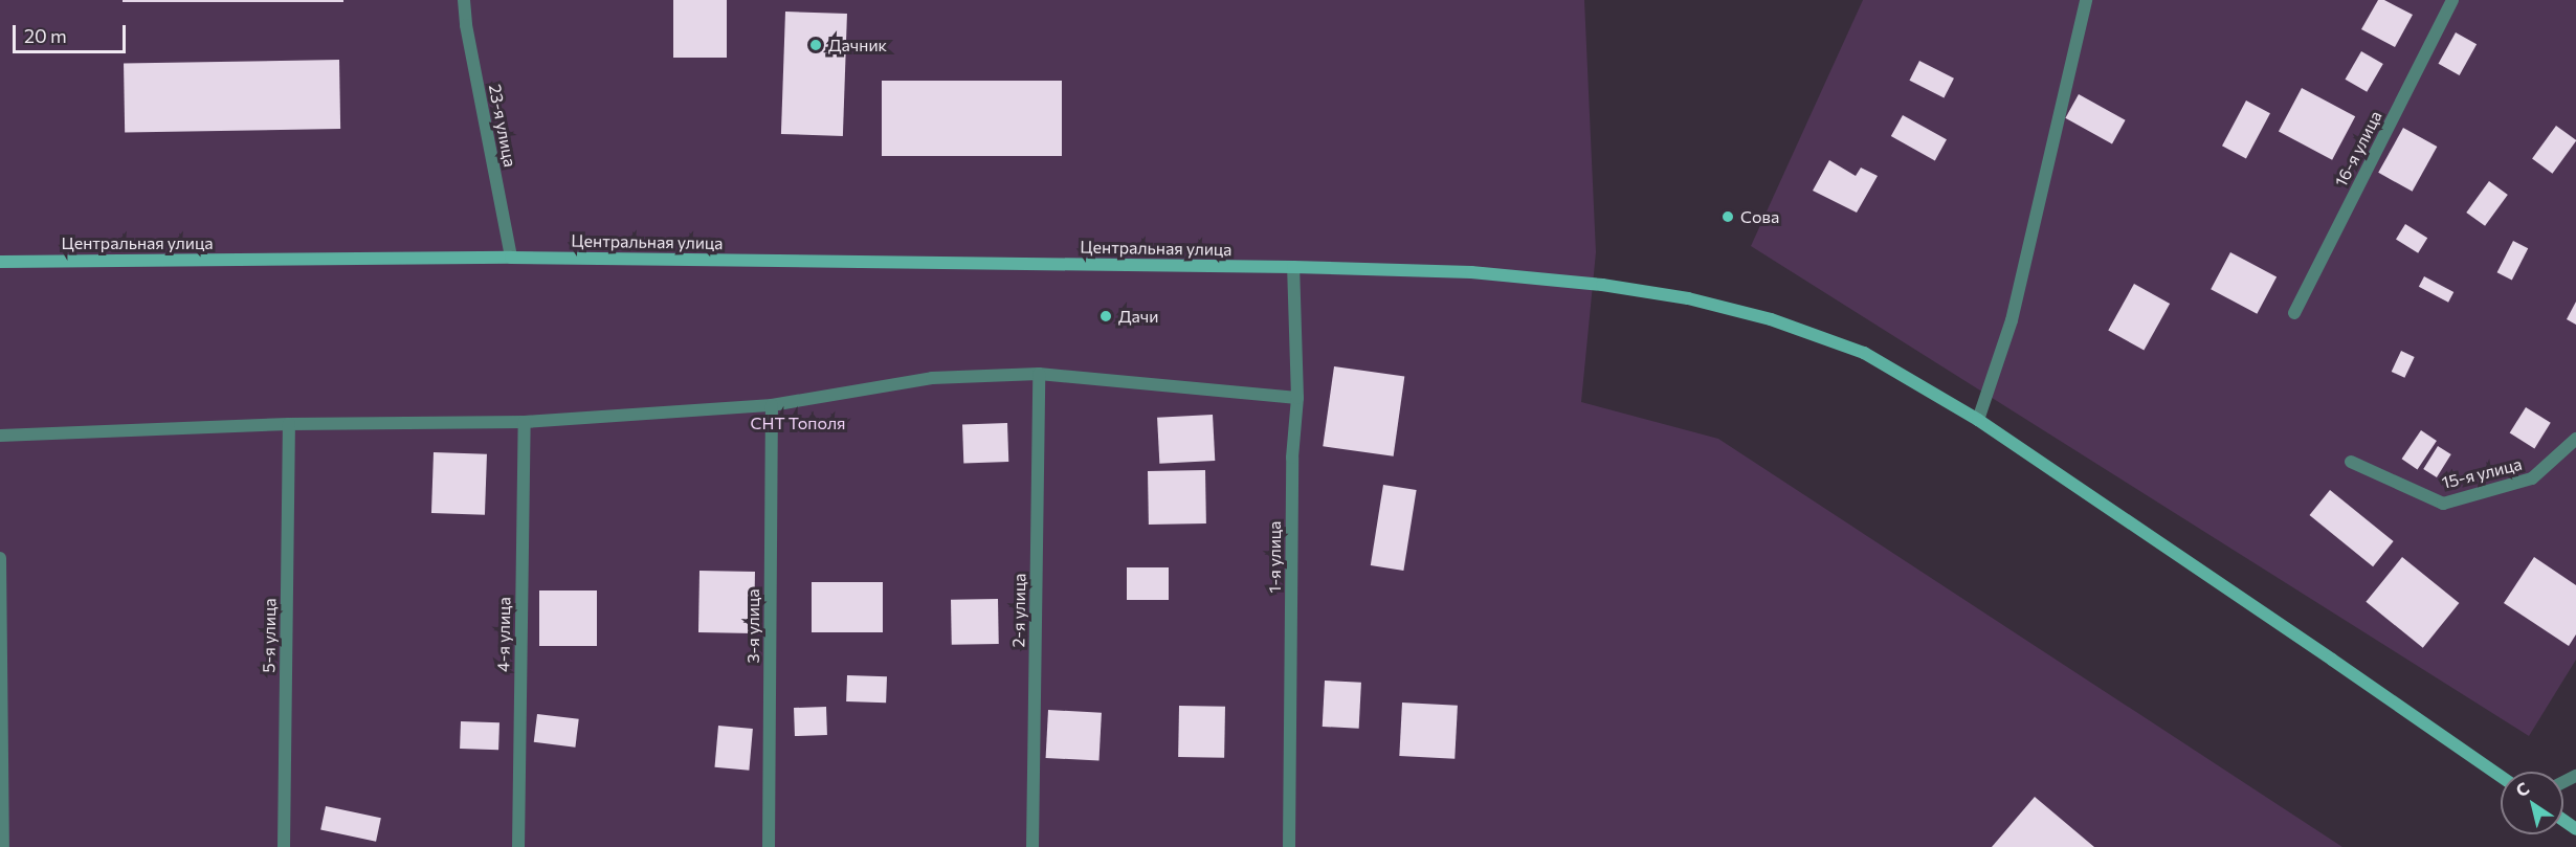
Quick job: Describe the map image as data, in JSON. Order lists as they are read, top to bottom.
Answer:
{
  "streets": {
    "street": [
      "23-я улица",
      "16-я улица",
      "Центральная улица",
      "15-я улица",
      "1-я улица",
      "2-я улица",
      "3-я улица",
      "4-я улица",
      "5-я улица"
    ]
  },
  "crossings": [
    ["23-я улица", "Центральная улица"],
    ["Центральная улица", "1-я улица"]
  ],
  "parks": ["СНТ Тополя"],
  "places": ["Дачник", "Сова", "Дачи"],
  "scale_bar": "20 m",
  "north": "top left"
}
